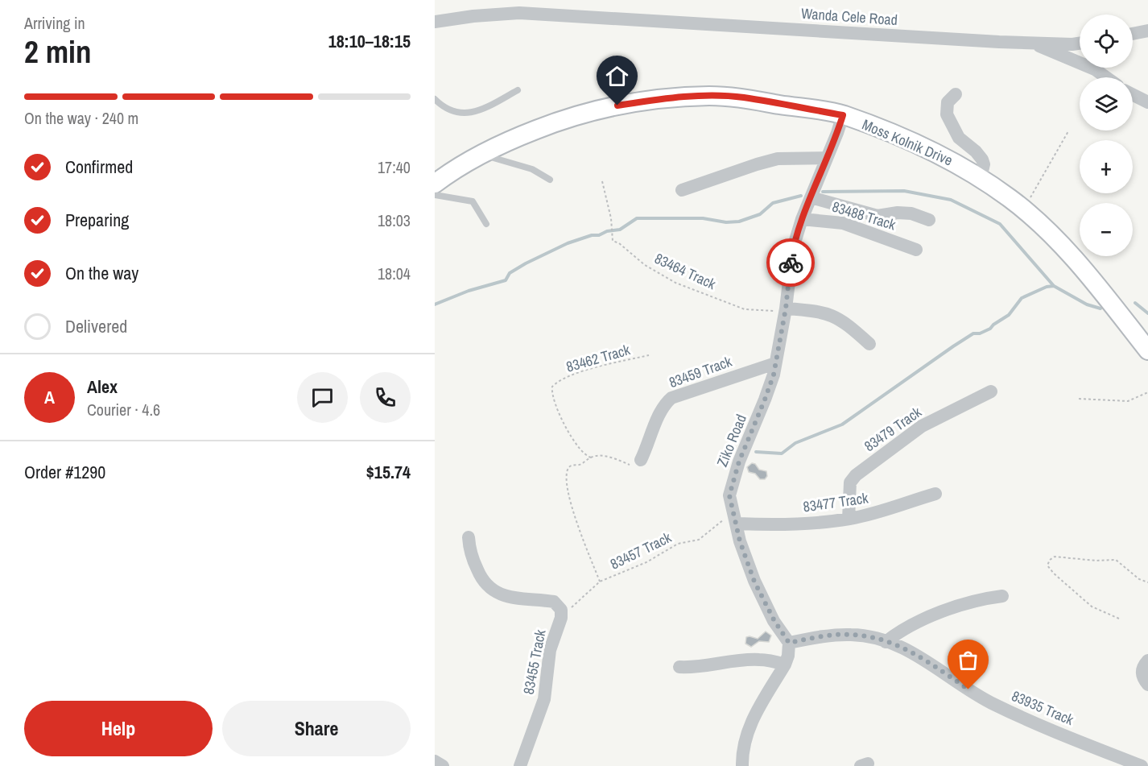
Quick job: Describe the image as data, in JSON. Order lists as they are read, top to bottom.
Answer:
{
  "streets": {
    "main road": ["Moss Kolnik Drive"],
    "street": [
      "Wanda Cele Road",
      "83488 Track",
      "83459 Track",
      "83479 Track",
      "Ziko Road",
      "83477 Track",
      "83455 Track",
      "83935 Track"
    ],
    "path": ["83464 Track", "83462 Track", "83457 Track"]
  },
  "crossings": [
    ["Moss Kolnik Drive", "Ziko Road"],
    ["83488 Track", "Ziko Road"],
    ["83464 Track", "Ziko Road"],
    ["83459 Track", "Ziko Road"],
    ["83479 Track", "83477 Track"],
    ["Ziko Road", "83477 Track"],
    ["Ziko Road", "83457 Track"],
    ["Ziko Road", "83935 Track"],
    ["83477 Track", "83457 Track"],
    ["83457 Track", "83455 Track"]
  ],
  "page": {
    "heading": ["2 min", "Arriving in", "18:10–18:15"],
    "panel": [
      "Alex",
      "Courier · 4.6",
      "Order #1290",
      "$15.74"
    ],
    "map_buttons": ["+", "−"],
    "bar": "On the way · 240 m",
    "list": [
      ["Confirmed", "17:40"],
      ["Preparing", "18:03"],
      ["On the way", "18:04"],
      "Delivered"
    ],
    "round": "A",
    "buttons": ["Help", "Share"]
  }
}
